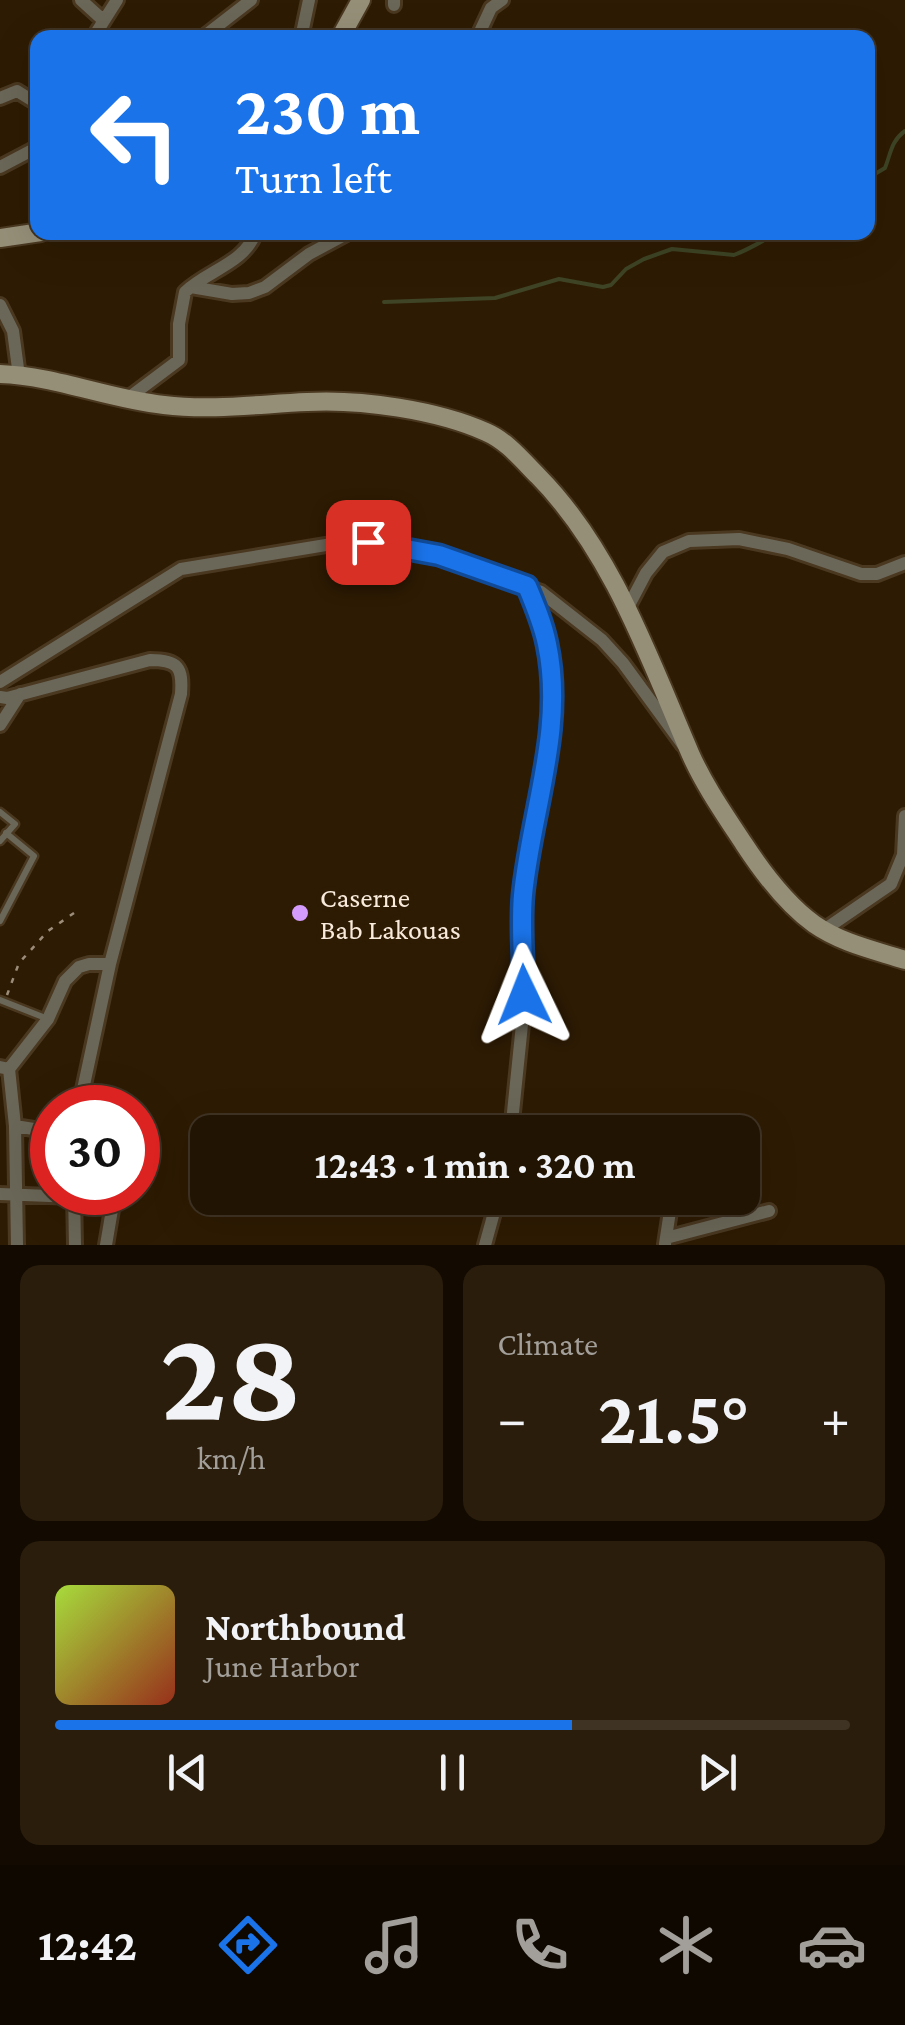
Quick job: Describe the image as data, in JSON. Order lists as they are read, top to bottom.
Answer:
{
  "places": ["Caserne Bab Lakouas"],
  "page": {
    "turn": ["230 m", "Turn left"],
    "limit": "30",
    "trip": "12:43 · 1 min · 320 m",
    "tile": [
      ["28", "km/h"],
      "Climate"
    ],
    "heat": ["−", "21.5°", "+"],
    "song": ["Northbound", "June Harbor"],
    "tabs": "12:42"
  }
}
